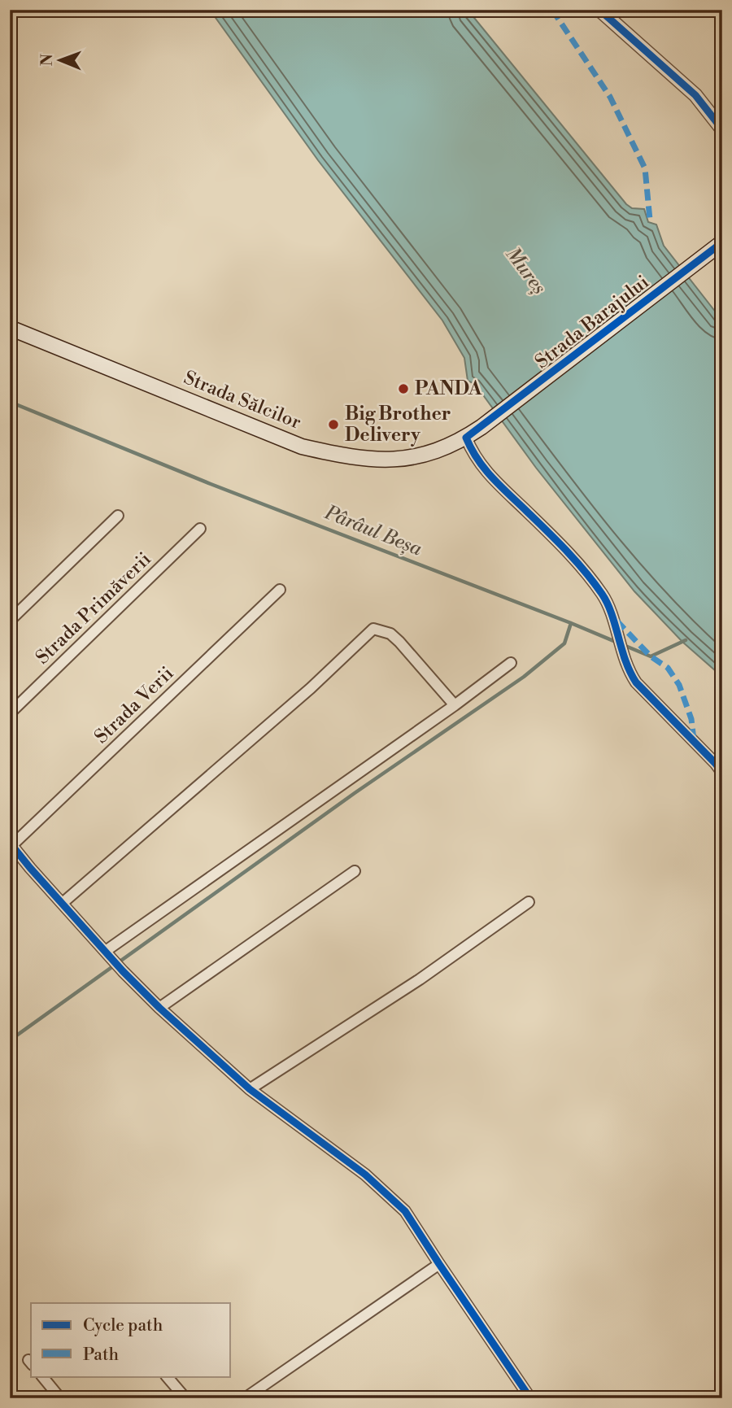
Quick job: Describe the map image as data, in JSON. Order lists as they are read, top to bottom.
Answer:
{
  "streets": {
    "main road": ["Strada Barajului", "Strada Sălcilor"],
    "street": ["Strada Primăverii", "Strada Verii"]
  },
  "crossings": [
    ["Strada Barajului", "Strada Sălcilor"]
  ],
  "water": ["Mureș", "Pârâul Beșa"],
  "places": ["PANDA", "Big Brother Delivery"],
  "legend": ["Cycle path", "Path"],
  "north": "left"
}
